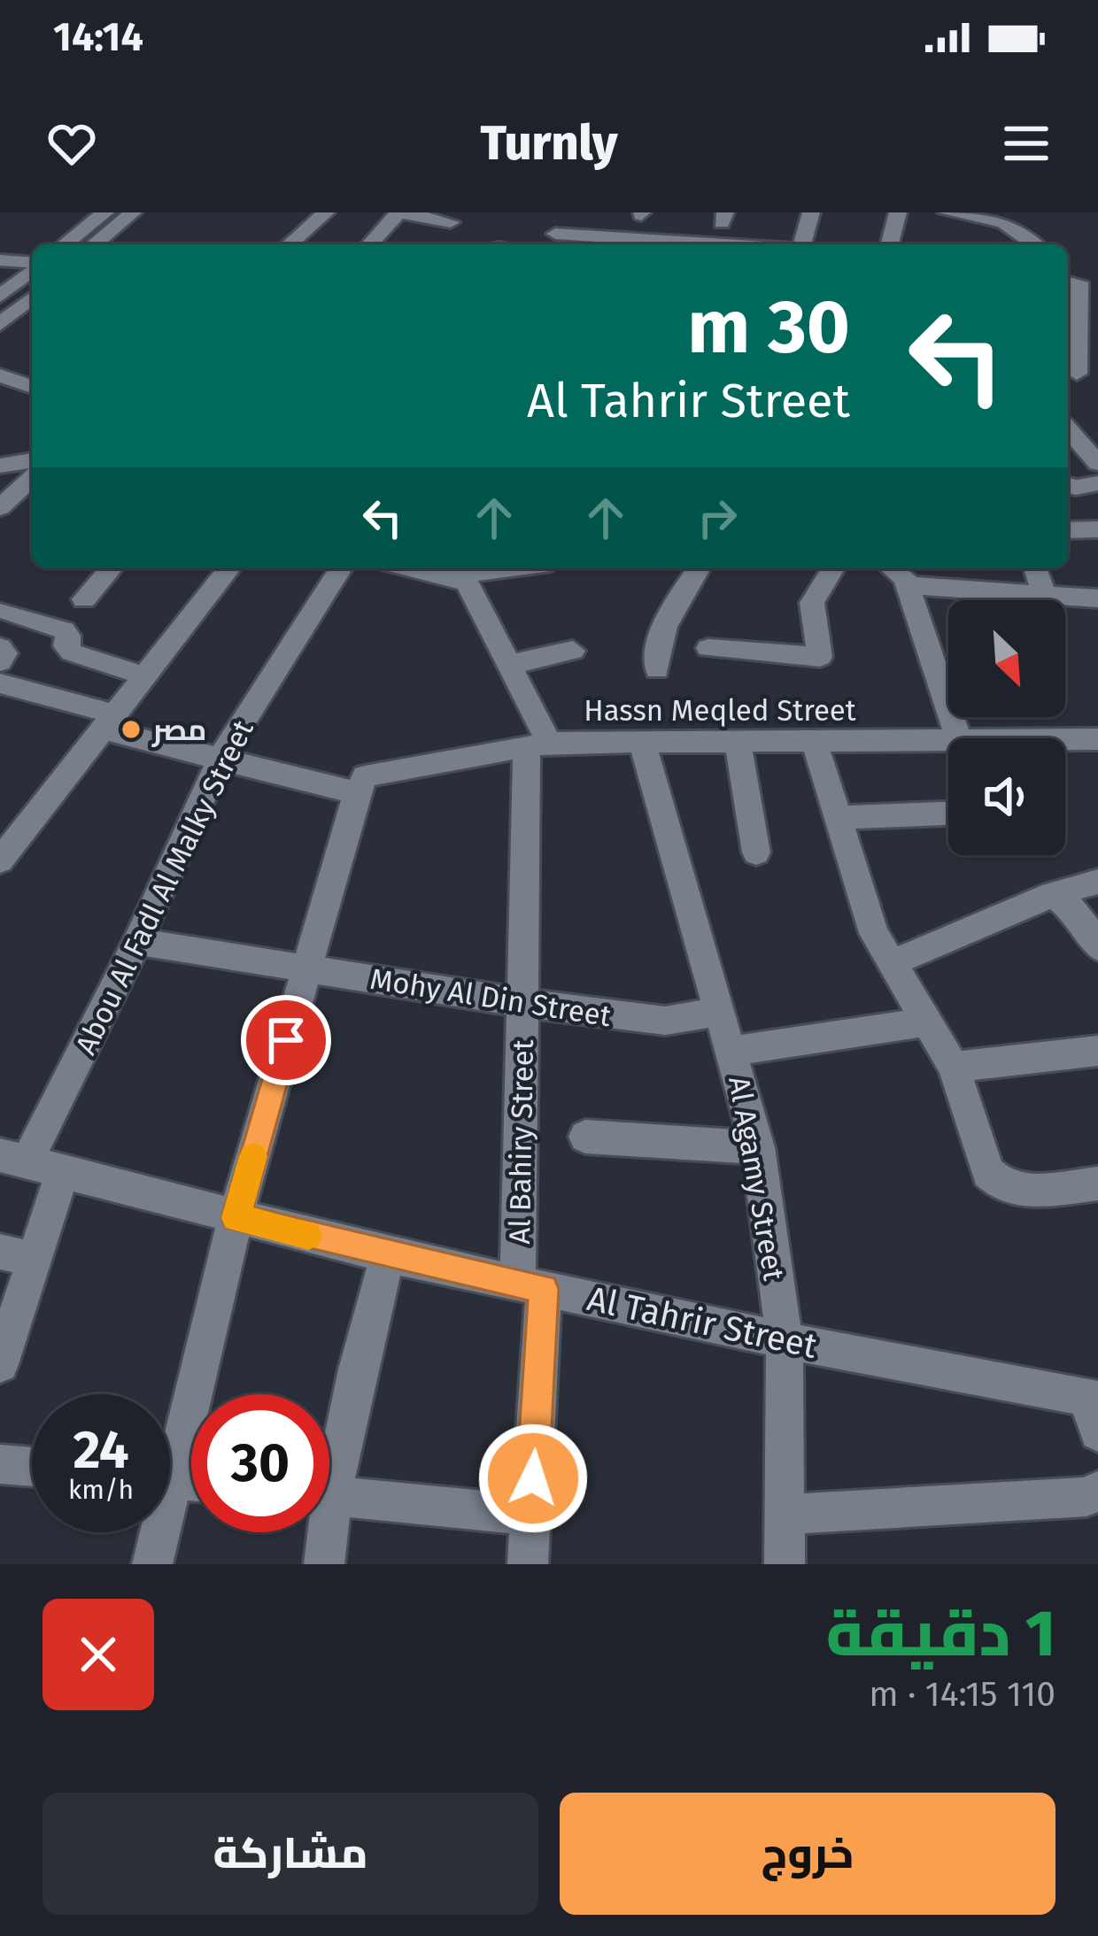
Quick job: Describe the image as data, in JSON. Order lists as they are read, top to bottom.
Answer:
{
  "streets": {
    "street": [
      "Hassn Meqled Street",
      "Abou Al Fadl Al Malky Street",
      "Mohy Al Din Street",
      "Al Bahiry Street",
      "Al Agamy Street",
      "Al Tahrir Street"
    ]
  },
  "crossings": [
    ["Hassn Meqled Street", "Al Bahiry Street"],
    ["Hassn Meqled Street", "Al Agamy Street"],
    ["Abou Al Fadl Al Malky Street", "Mohy Al Din Street"],
    ["Abou Al Fadl Al Malky Street", "Al Tahrir Street"],
    ["Mohy Al Din Street", "Al Bahiry Street"],
    ["Mohy Al Din Street", "Al Agamy Street"],
    ["Al Bahiry Street", "Al Tahrir Street"],
    ["Al Agamy Street", "Al Tahrir Street"]
  ],
  "places": ["مصر"],
  "north": "bottom right",
  "page": {
    "status": "14:14",
    "header": "Turnly",
    "turn": ["30 m", "Al Tahrir Street"],
    "speed": "24 km/h",
    "limit": "30",
    "heading": ["1 دقيقة", "110 m · 14:15"],
    "buttons": ["خروج", "مشاركة"]
  }
}
